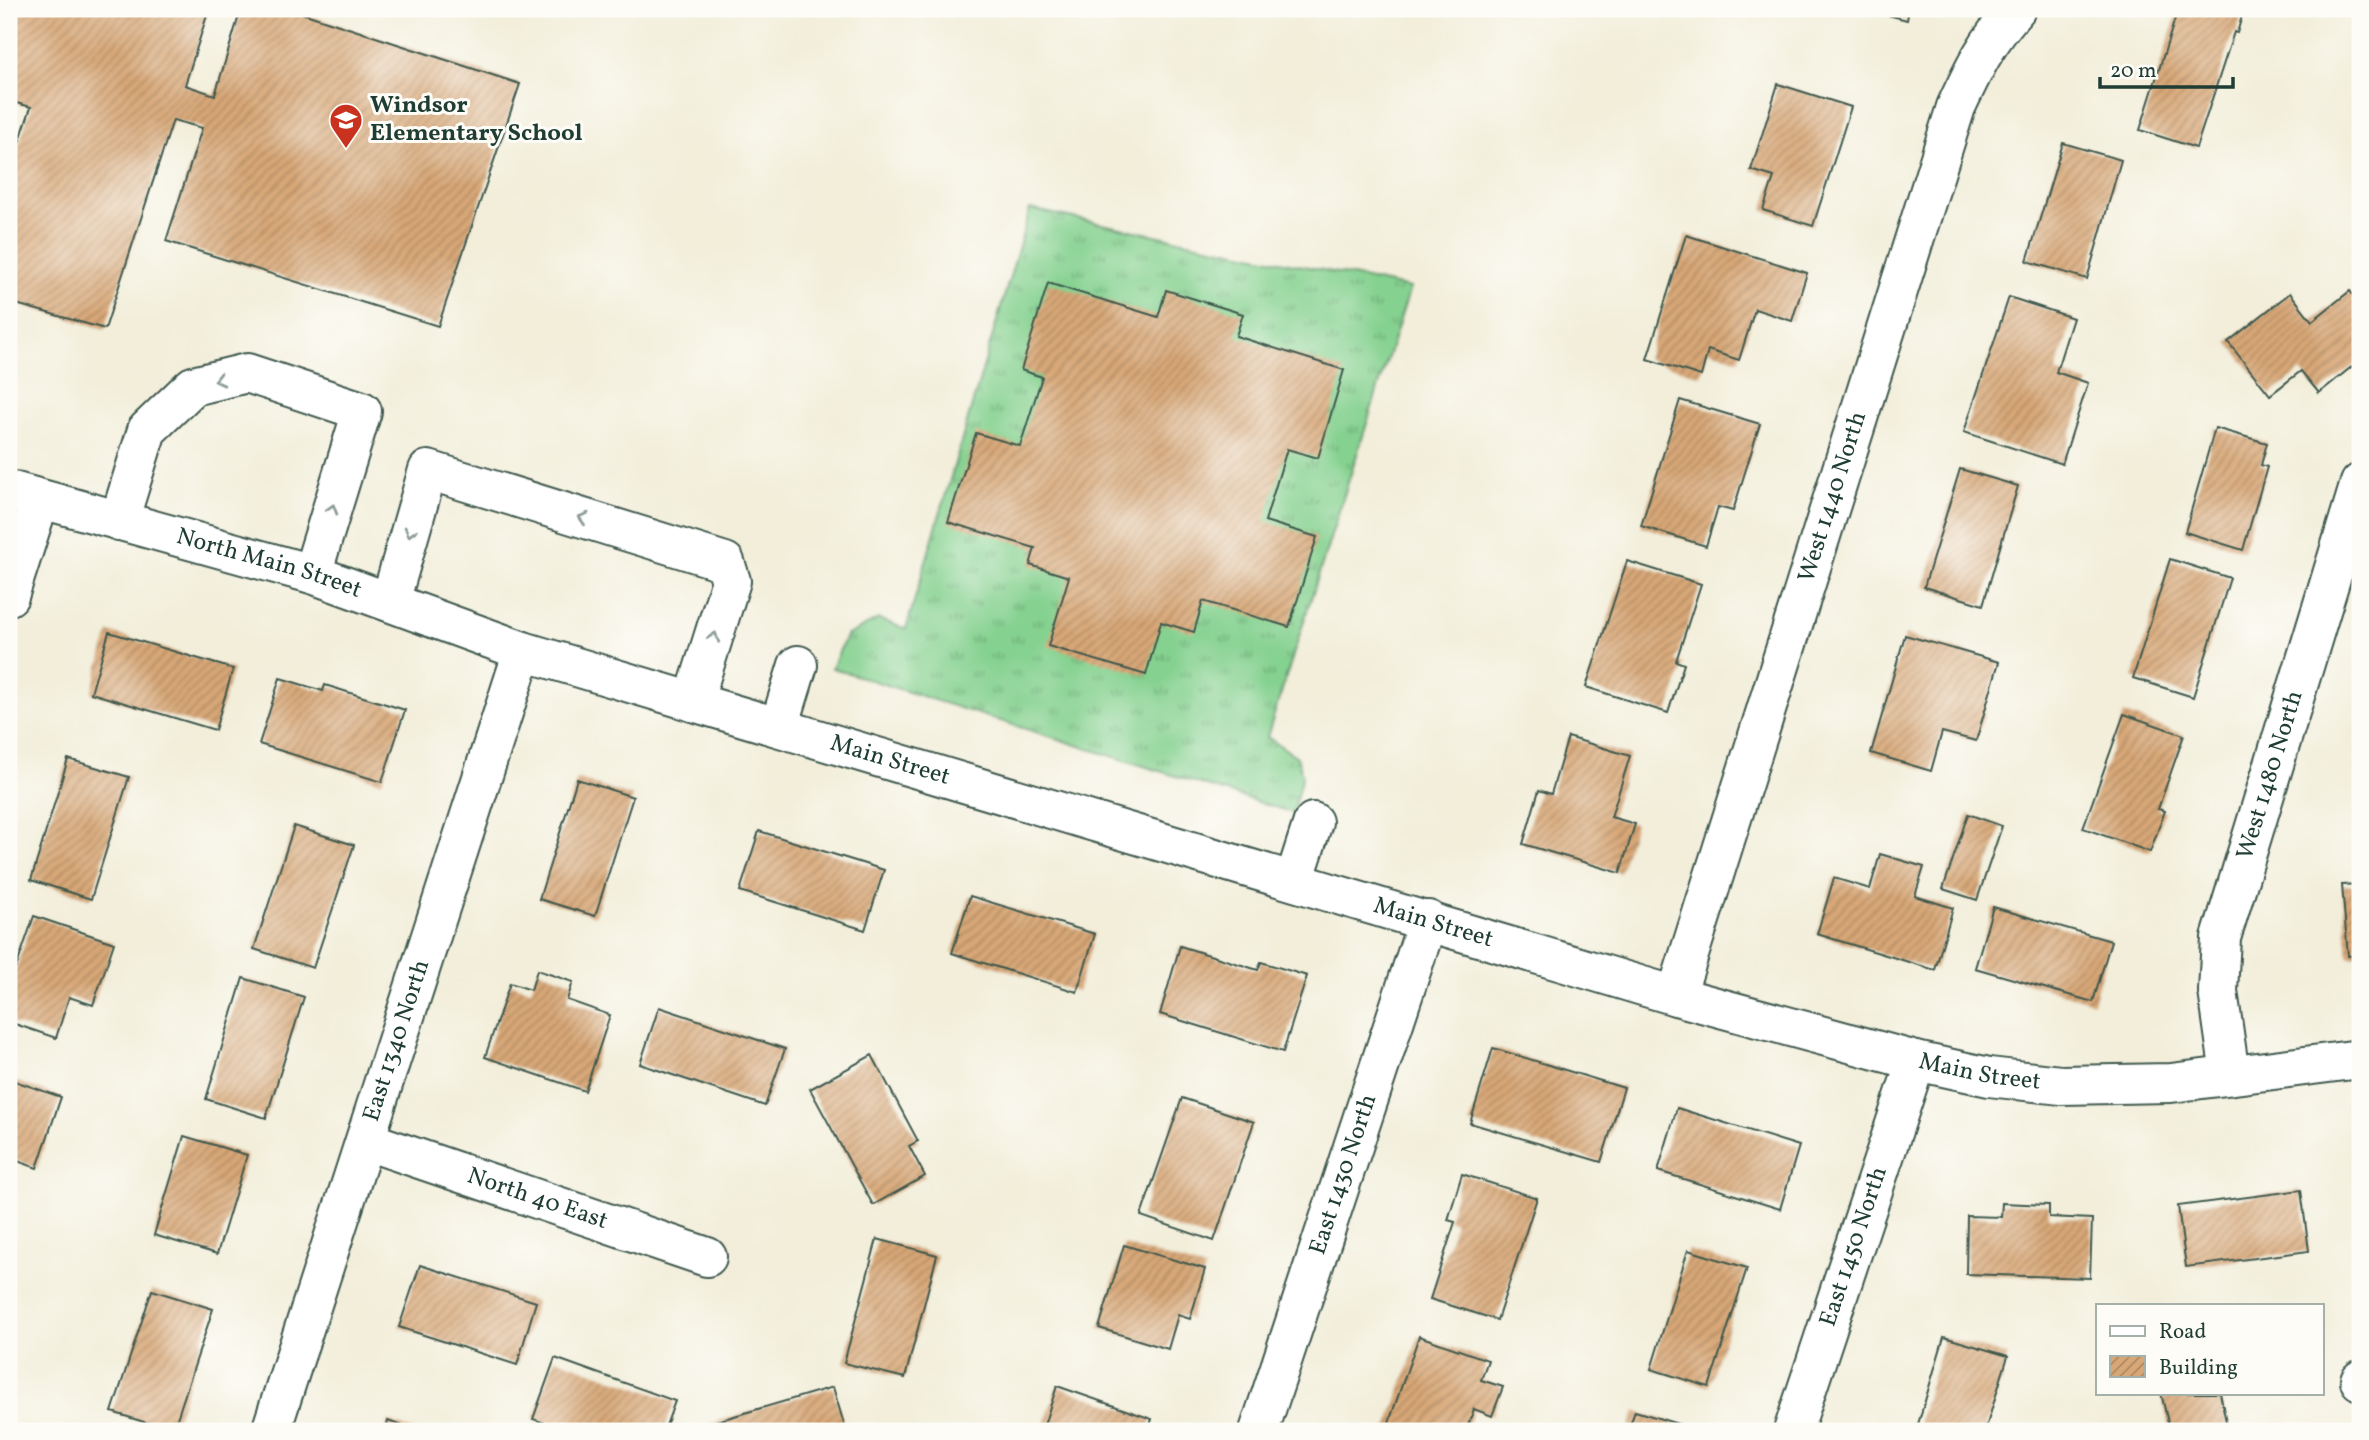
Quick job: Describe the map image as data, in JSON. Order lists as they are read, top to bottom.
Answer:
{
  "streets": {
    "street": [
      "West 1440 North",
      "North Main Street",
      "Main Street",
      "West 1480 North",
      "East 1340 North",
      "East 1430 North",
      "North 40 East",
      "East 1450 North"
    ]
  },
  "crossings": [
    ["West 1440 North", "Main Street"],
    ["North Main Street", "Main Street"],
    ["North Main Street", "East 1340 North"],
    ["Main Street", "West 1480 North"],
    ["Main Street", "East 1340 North"],
    ["Main Street", "East 1430 North"],
    ["Main Street", "East 1450 North"],
    ["East 1340 North", "North 40 East"]
  ],
  "places": {
    "school or university": ["Windsor Elementary School"]
  },
  "legend": ["Road", "Building"],
  "scale_bar": "20 m"
}
